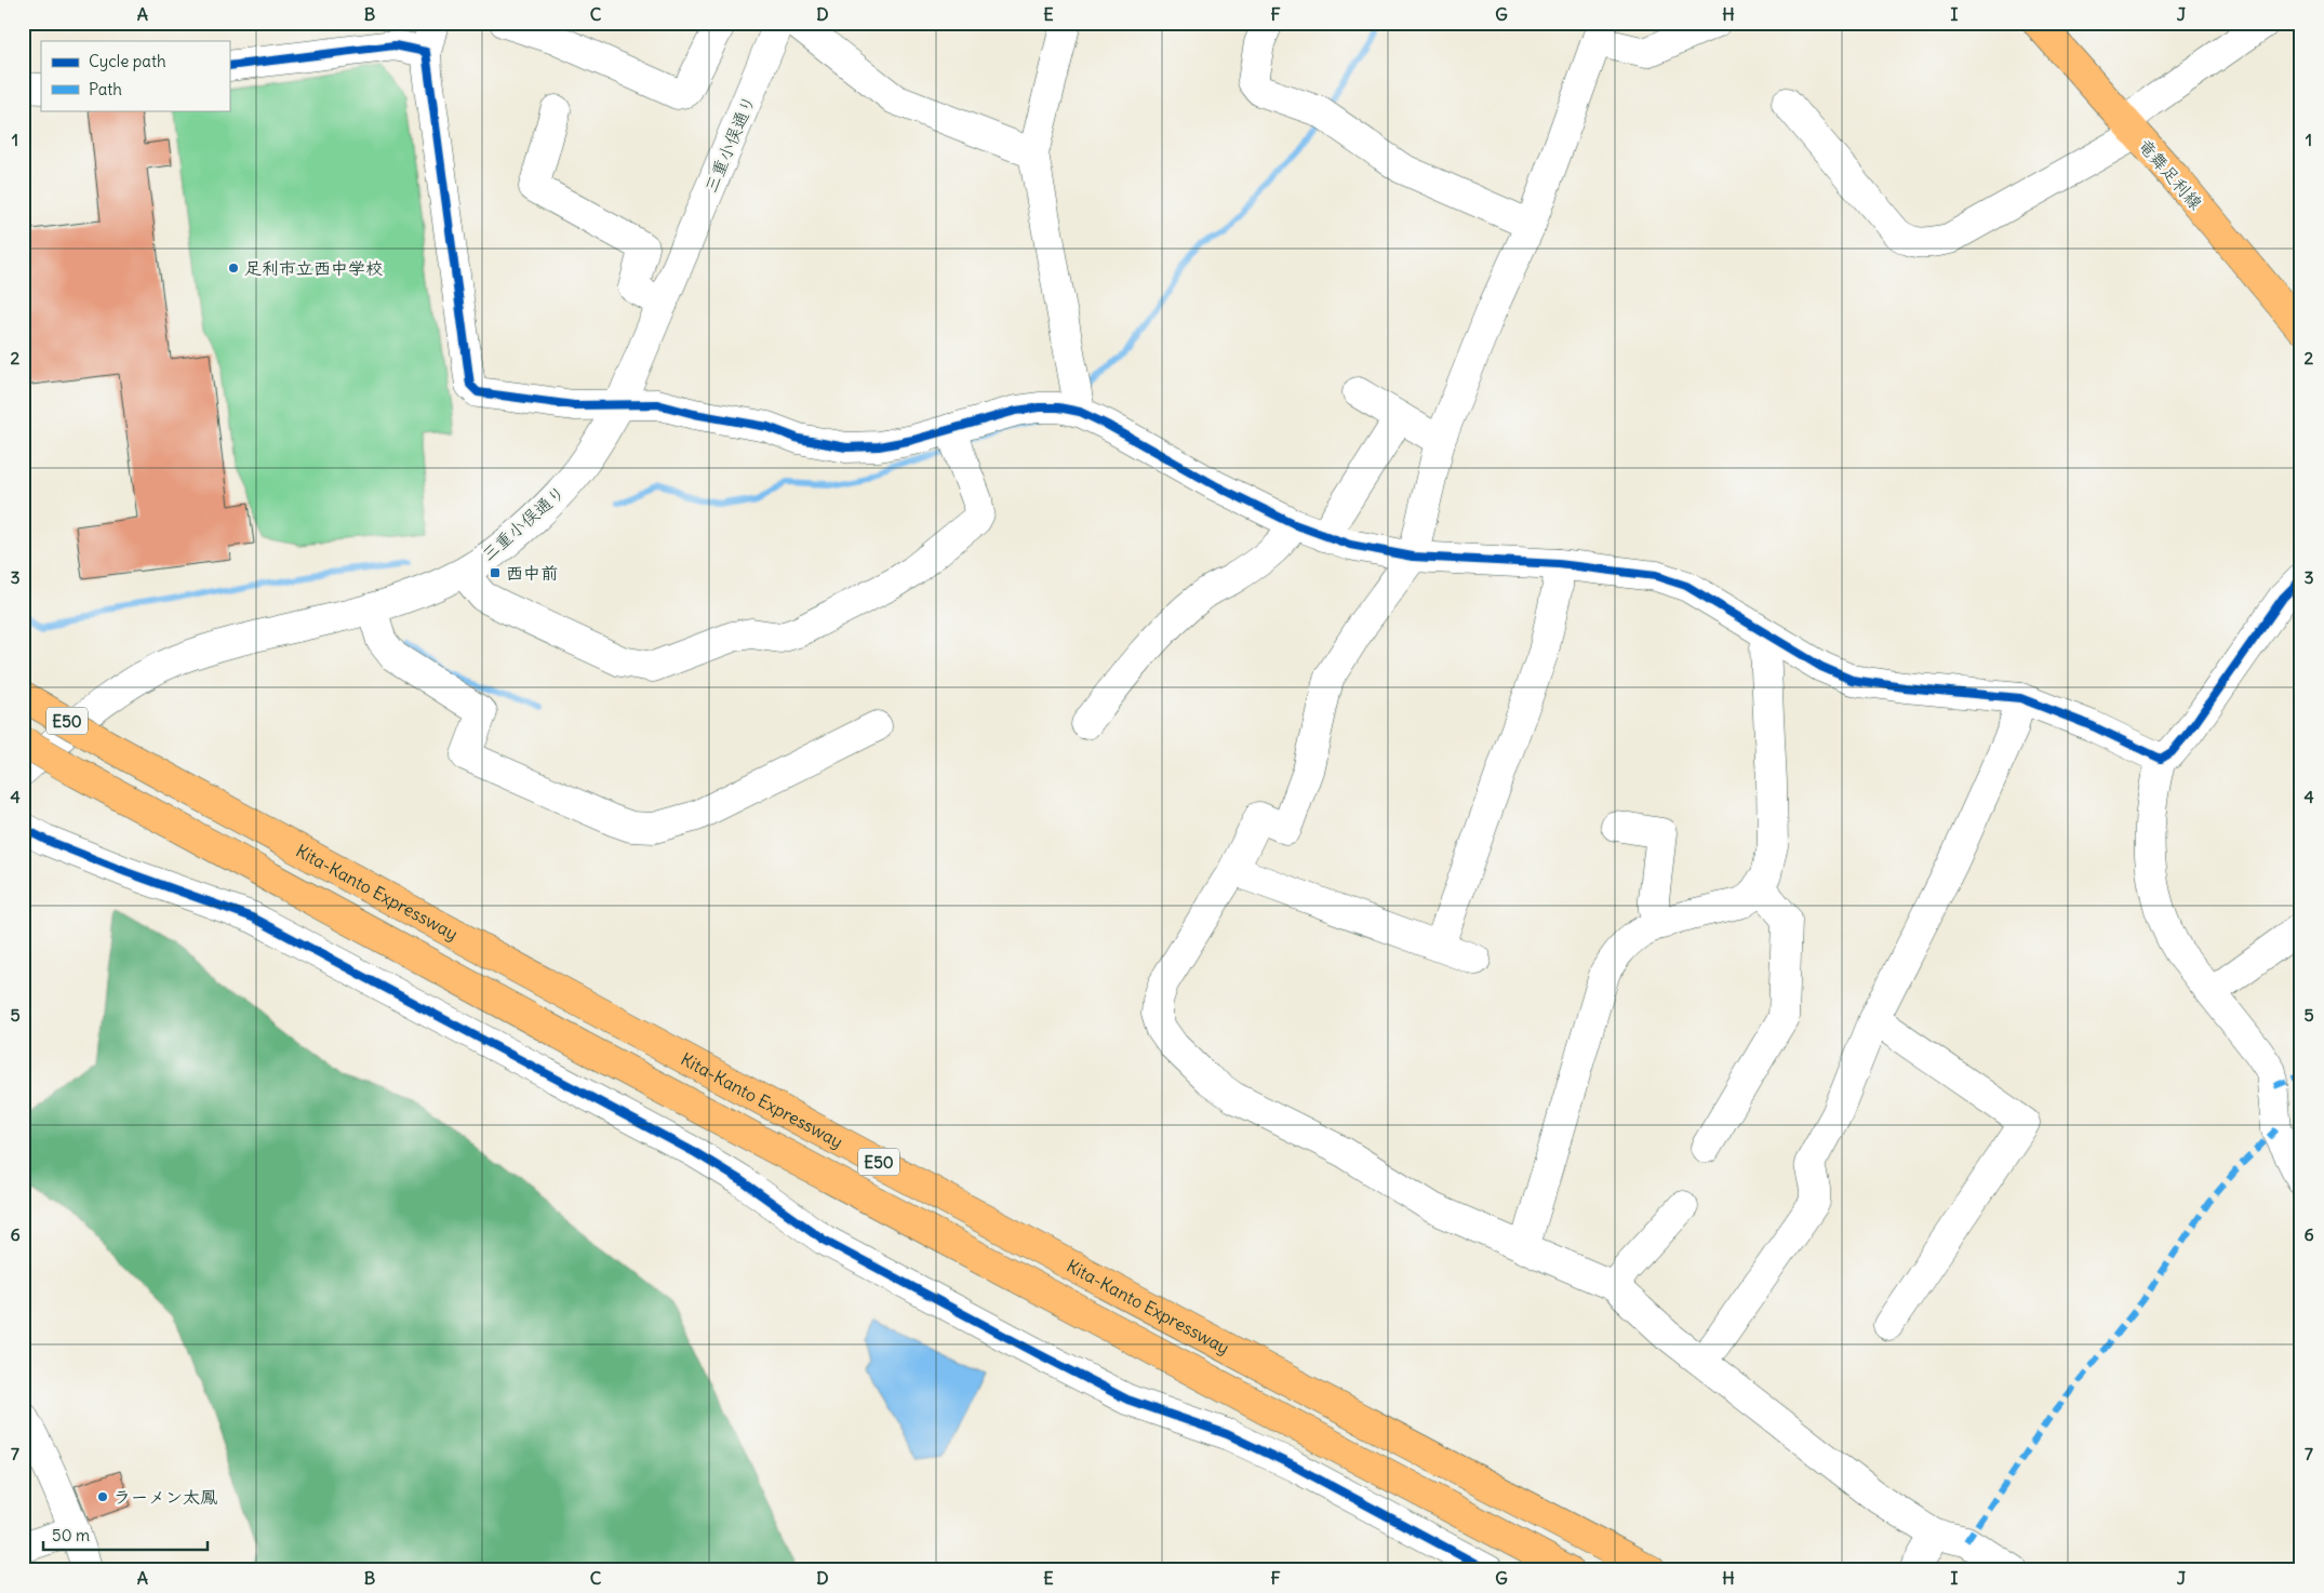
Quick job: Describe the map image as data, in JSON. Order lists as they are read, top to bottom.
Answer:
{
  "streets": {
    "main road": ["竜舞足利線", "E50", "Kita-Kanto Expressway"],
    "street": ["三重小俣通り"]
  },
  "places": {
    "other": ["足利市立西中学校", "ラーメン太鳳"],
    "transit": ["西中前"]
  },
  "legend": ["Cycle path", "Path"],
  "scale_bar": "50 m",
  "grid": {
    "columns": [
      "A",
      "B",
      "C",
      "D",
      "E",
      "F",
      "G",
      "H",
      "I",
      "J"
    ],
    "rows": [
      "1",
      "2",
      "3",
      "4",
      "5",
      "6",
      "7"
    ]
  }
}
